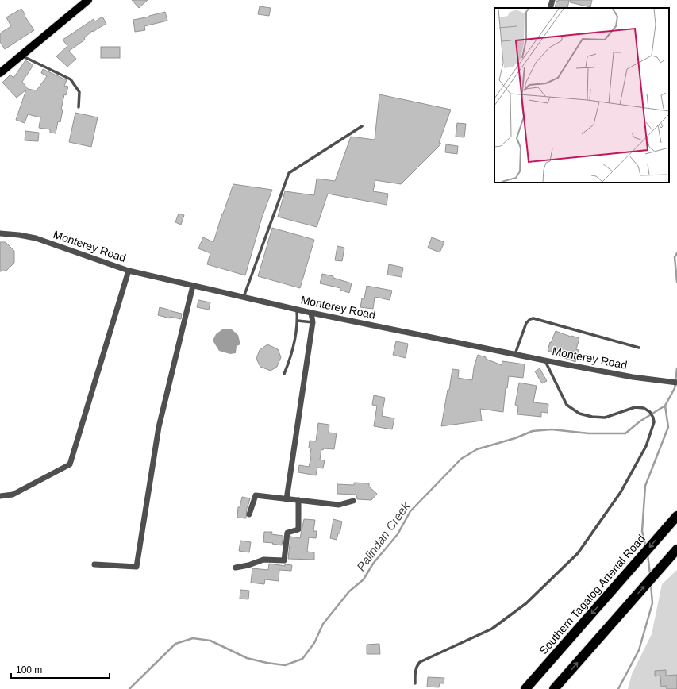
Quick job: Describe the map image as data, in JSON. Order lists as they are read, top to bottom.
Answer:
{
  "streets": {
    "highway": ["Southern Tagalog Arterial Road"],
    "street": ["Monterey Road"]
  },
  "water": ["Palindan Creek"],
  "scale_bar": "100 m"
}
